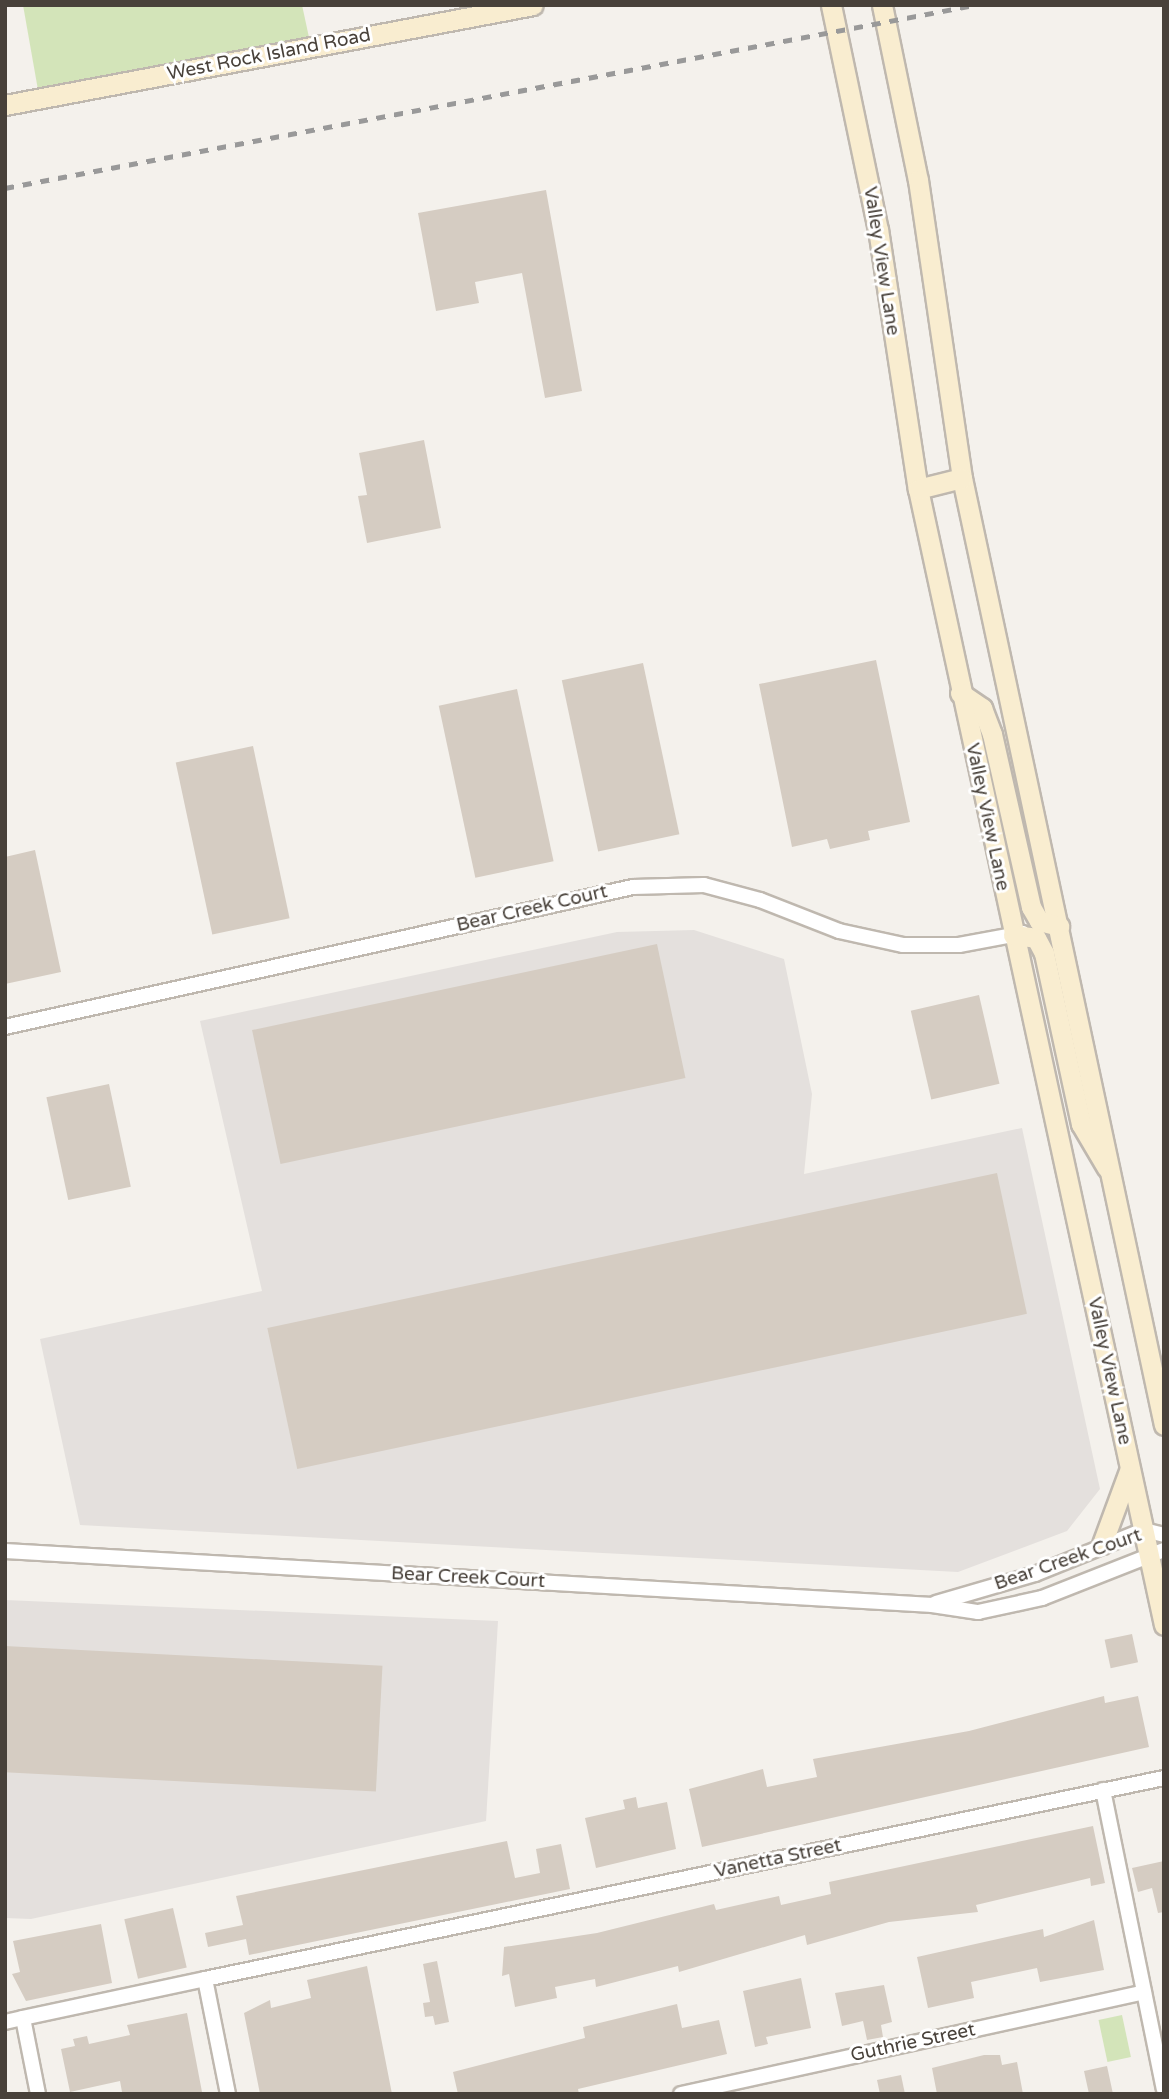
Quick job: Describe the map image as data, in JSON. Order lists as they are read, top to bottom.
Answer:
{
  "streets": {
    "main road": ["West Rock Island Road", "Valley View Lane"],
    "street": ["Bear Creek Court", "Vanetta Street", "Guthrie Street"]
  },
  "crossings": [
    ["Valley View Lane", "Bear Creek Court"]
  ]
}
